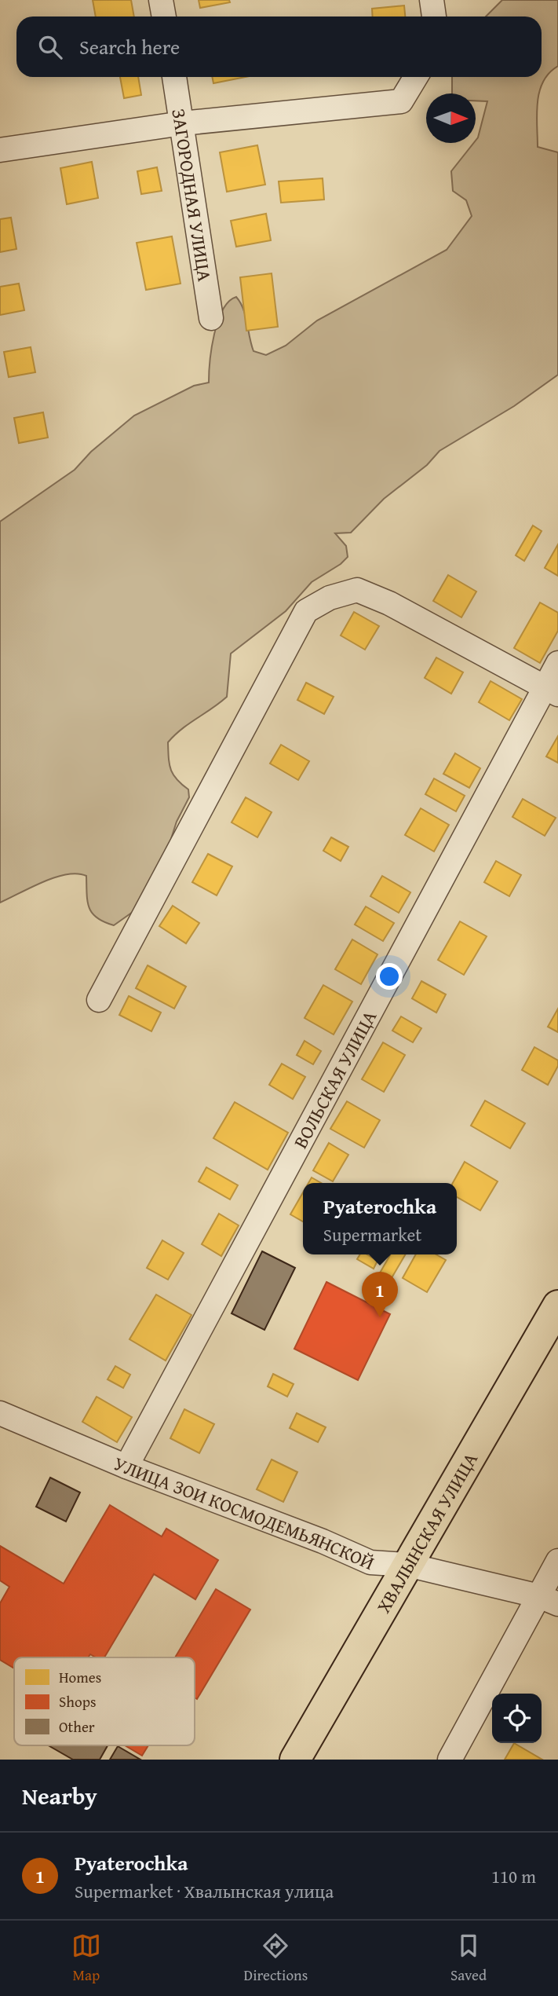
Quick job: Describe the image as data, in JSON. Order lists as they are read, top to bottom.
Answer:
{
  "streets": {
    "main road": ["ХВАЛЫНСКАЯ УЛИЦА"],
    "street": ["ЗАГОРОДНАЯ УЛИЦА", "ВОЛЬСКАЯ УЛИЦА", "УЛИЦА ЗОИ КОСМОДЕМЬЯНСКОЙ"]
  },
  "crossings": [
    ["ВОЛЬСКАЯ УЛИЦА", "УЛИЦА ЗОИ КОСМОДЕМЬЯНСКОЙ"],
    ["УЛИЦА ЗОИ КОСМОДЕМЬЯНСКОЙ", "ХВАЛЫНСКАЯ УЛИЦА"]
  ],
  "legend": ["Homes", "Shops", "Other"],
  "north": "right",
  "page": {
    "search": "Search here",
    "popup": ["Pyaterochka", "Supermarket"],
    "pins": "1",
    "heading": "Nearby",
    "list": [
      {
        "mark": "1",
        "name": "Pyaterochka",
        "note": "Supermarket · Хвалынская улица",
        "value": "110 m"
      }
    ],
    "nav": ["Map", "Directions", "Saved"]
  }
}
